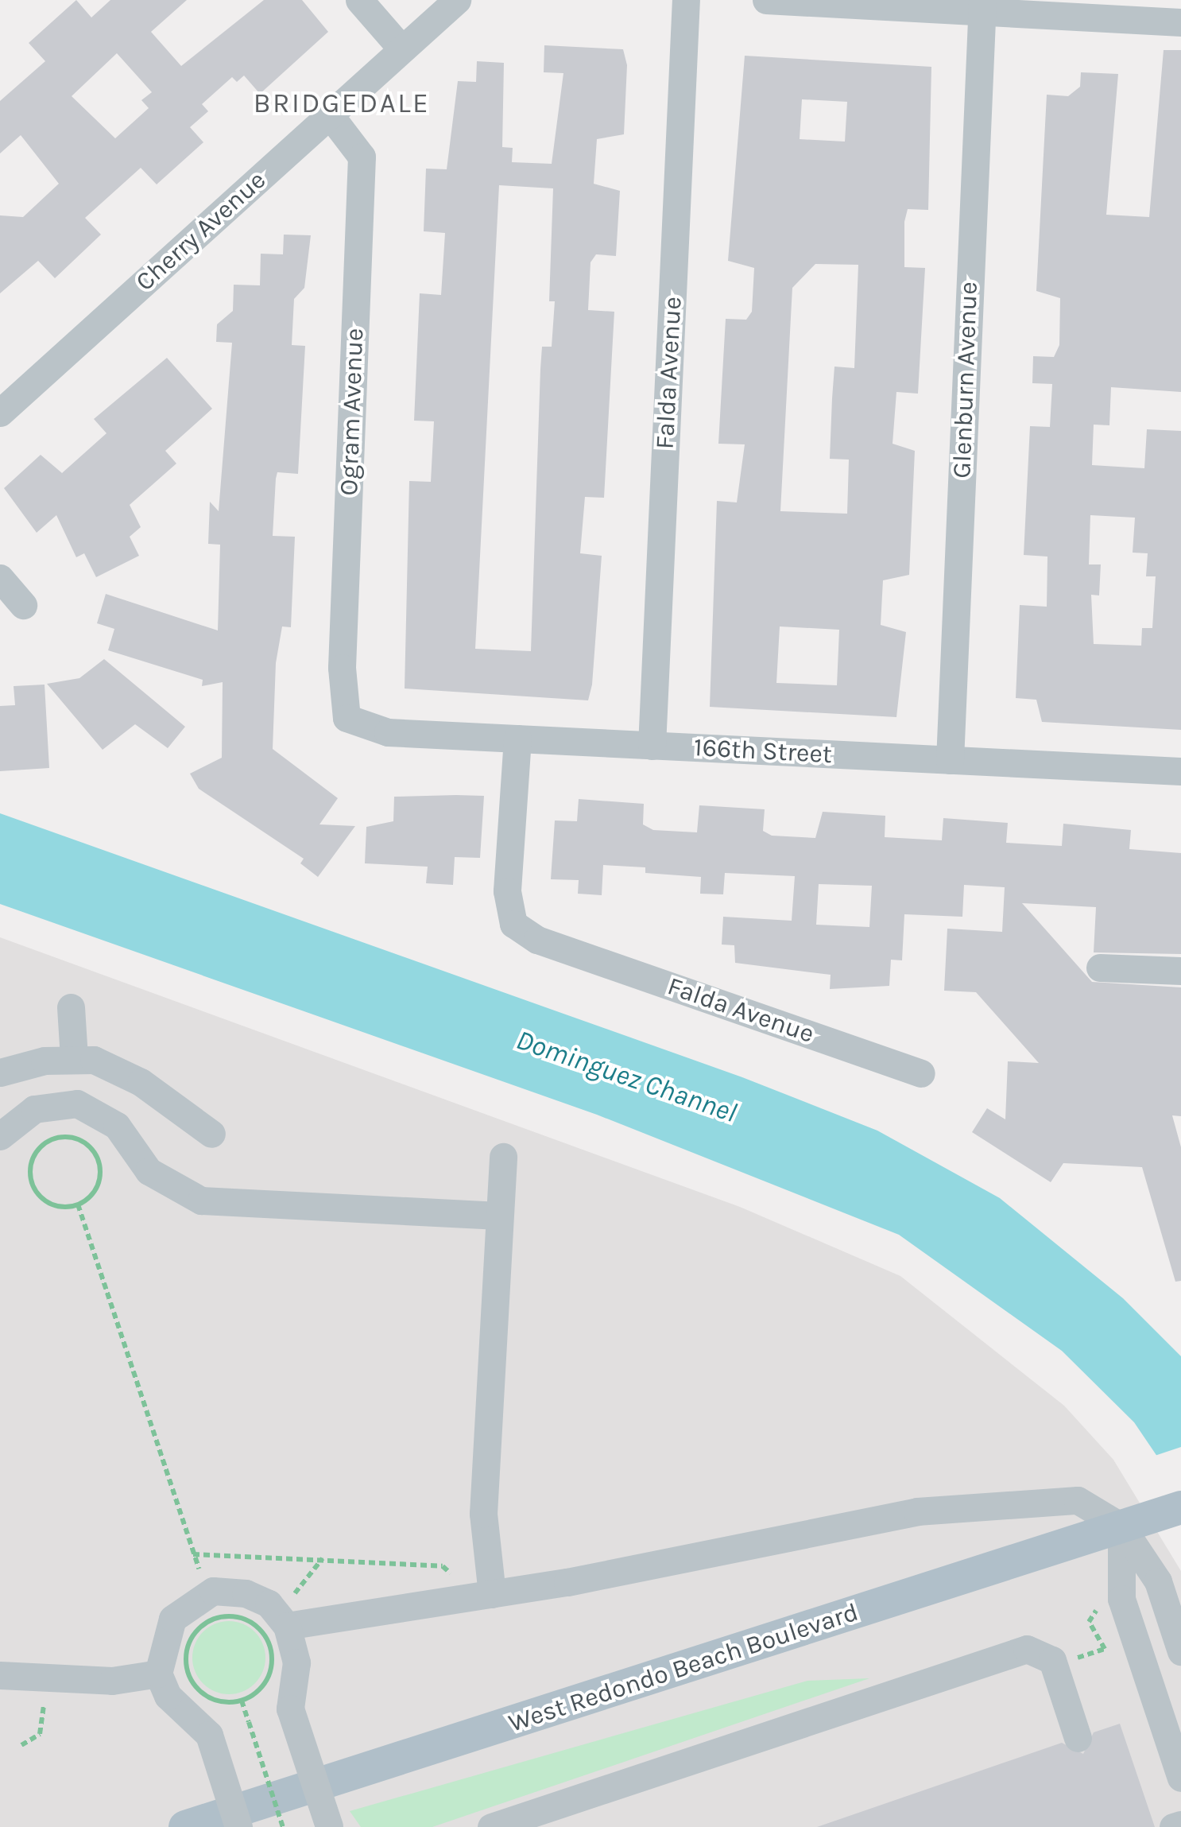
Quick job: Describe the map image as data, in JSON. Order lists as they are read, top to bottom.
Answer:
{
  "streets": {
    "main road": ["West Redondo Beach Boulevard"],
    "street": [
      "Cherry Avenue",
      "Falda Avenue",
      "Glenburn Avenue",
      "Ogram Avenue",
      "166th Street"
    ]
  },
  "crossings": [
    ["Cherry Avenue", "Ogram Avenue"],
    ["Falda Avenue", "166th Street"],
    ["Glenburn Avenue", "166th Street"],
    ["Ogram Avenue", "166th Street"]
  ],
  "districts": ["BRIDGEDALE"],
  "water": ["Dominguez Channel"]
}
